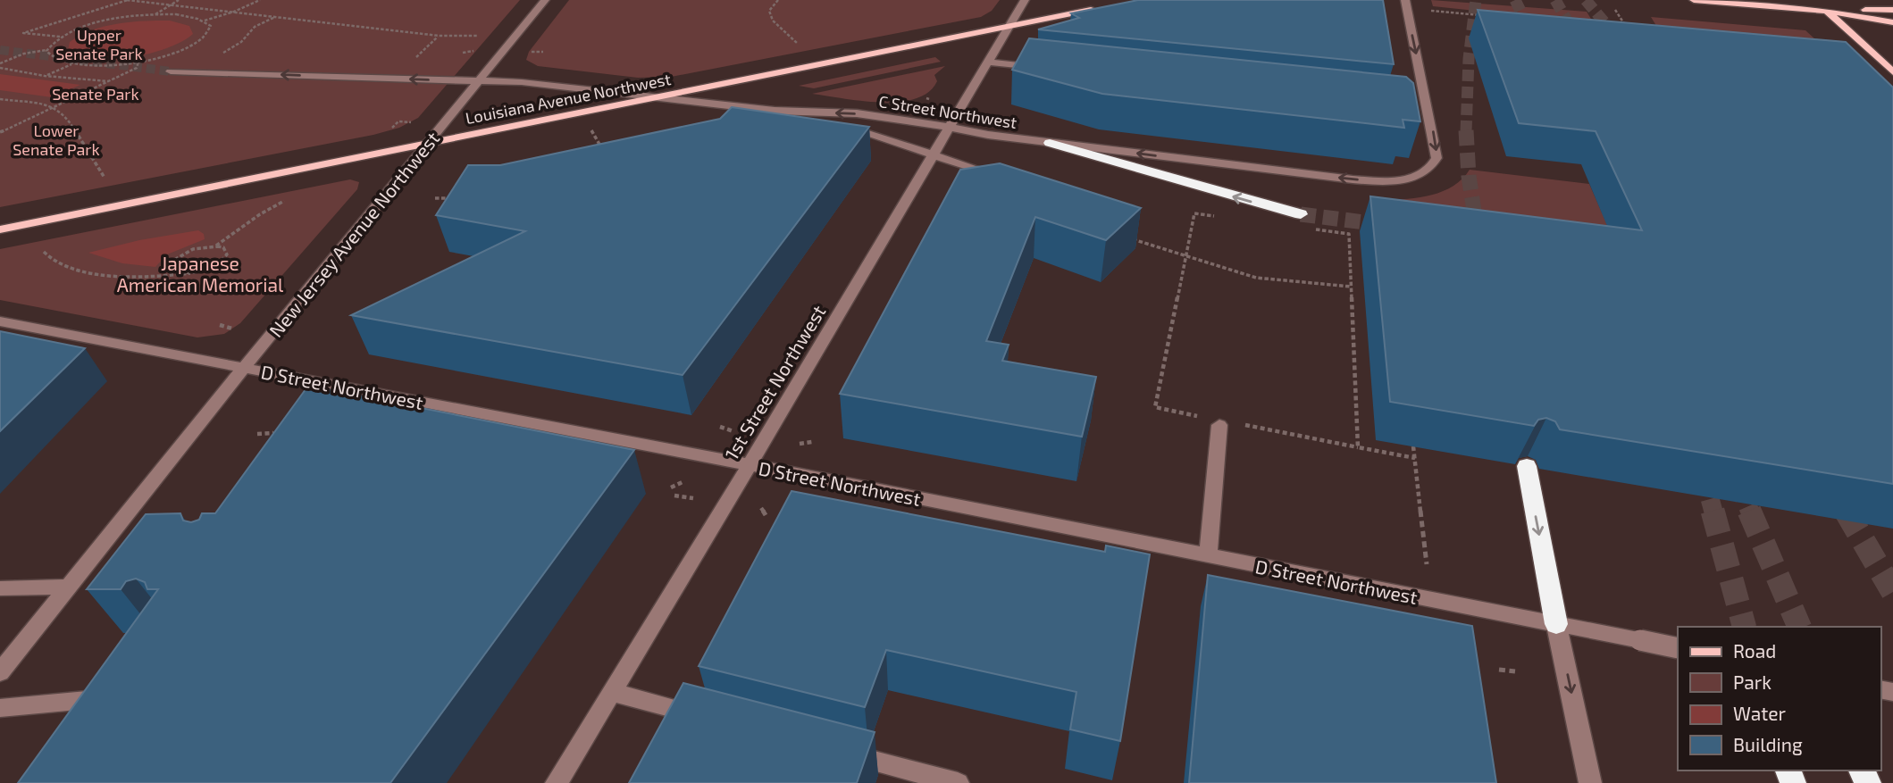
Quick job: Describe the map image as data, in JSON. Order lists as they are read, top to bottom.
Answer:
{
  "streets": {
    "main road": ["Louisiana Avenue Northwest"],
    "street": [
      "C Street Northwest",
      "New Jersey Avenue Northwest",
      "1st Street Northwest",
      "D Street Northwest"
    ]
  },
  "crossings": [
    ["Louisiana Avenue Northwest", "C Street Northwest"],
    ["Louisiana Avenue Northwest", "New Jersey Avenue Northwest"],
    ["Louisiana Avenue Northwest", "1st Street Northwest"],
    ["C Street Northwest", "New Jersey Avenue Northwest"],
    ["C Street Northwest", "1st Street Northwest"],
    ["New Jersey Avenue Northwest", "D Street Northwest"],
    ["1st Street Northwest", "D Street Northwest"]
  ],
  "one_way": ["C Street Northwest"],
  "parks": [
    "Upper Senate Park",
    "Senate Park",
    "Lower Senate Park",
    "Japanese American Memorial"
  ],
  "legend": [
    "Road",
    "Park",
    "Water",
    "Building"
  ]
}
